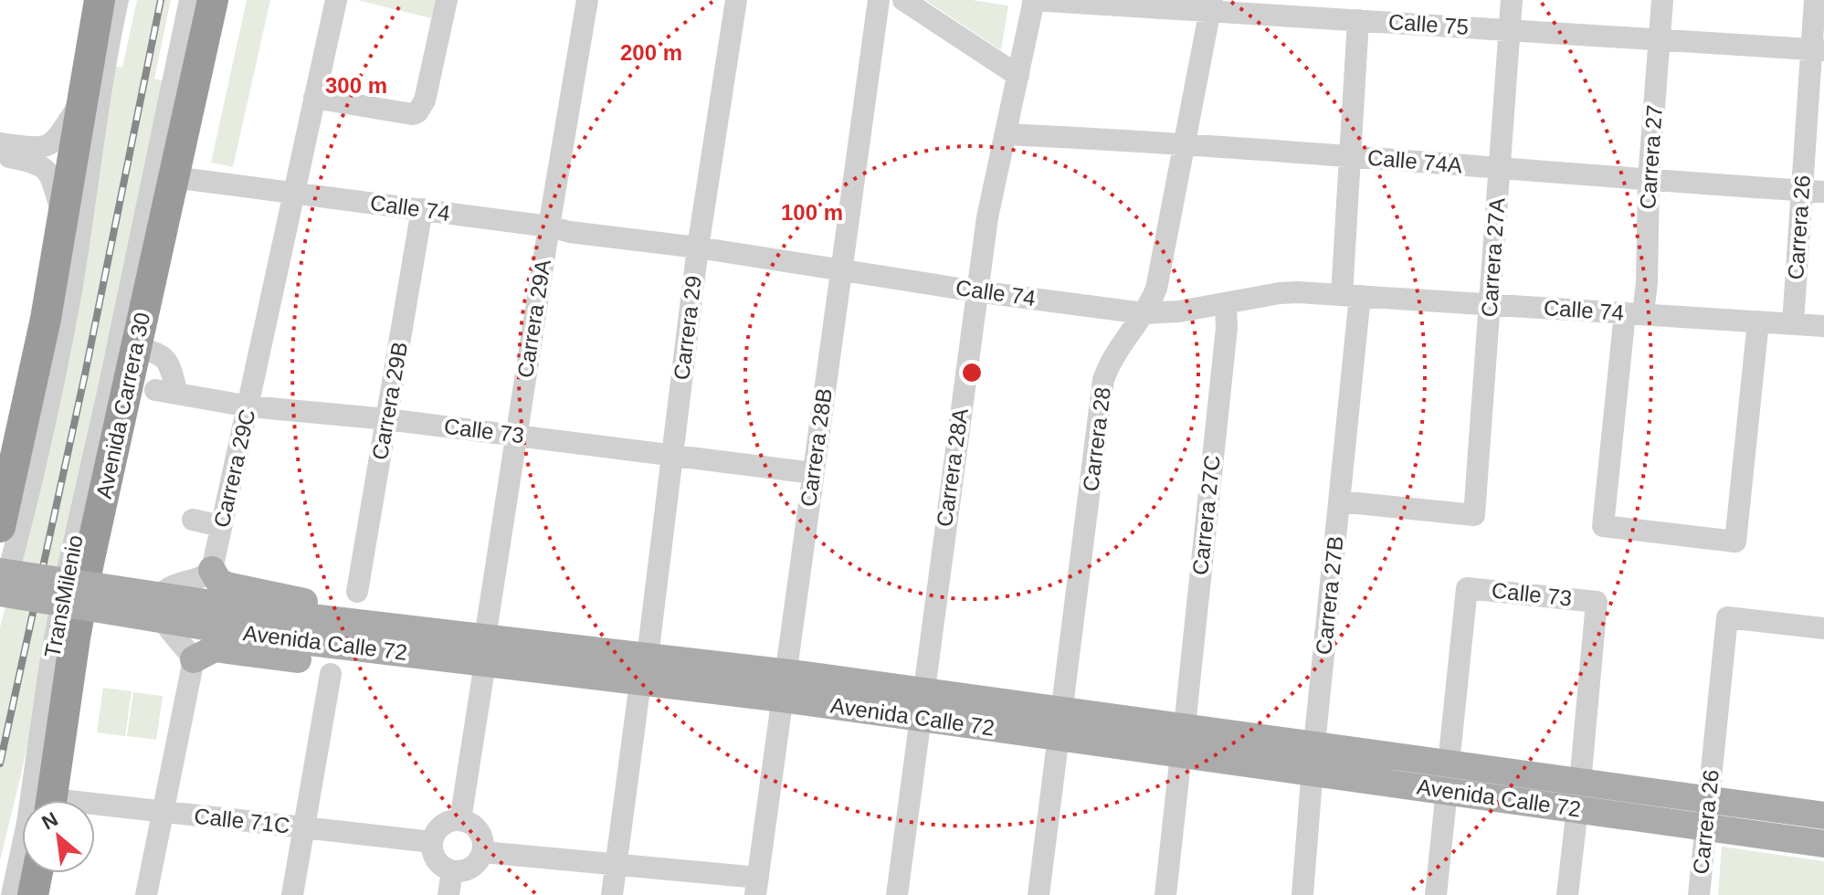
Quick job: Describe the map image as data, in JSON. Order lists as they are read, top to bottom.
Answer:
{
  "streets": {
    "highway": ["Avenida Carrera 30"],
    "main road": ["Avenida Calle 72"],
    "street": [
      "Calle 75",
      "Carrera 27",
      "Calle 74A",
      "Calle 74",
      "Carrera 26",
      "Carrera 27A",
      "Carrera 29A",
      "Carrera 29",
      "Carrera 29B",
      "Calle 73",
      "Carrera 28",
      "Carrera 28B",
      "Carrera 28A",
      "Carrera 29C",
      "Carrera 27C",
      "Carrera 27B",
      "TransMilenio",
      "Calle 71C"
    ]
  },
  "crossings": [
    ["Calle 75", "Carrera 27"],
    ["Calle 75", "Carrera 26"],
    ["Calle 75", "Carrera 27A"],
    ["Calle 75", "Carrera 28"],
    ["Calle 75", "Carrera 28A"],
    ["Calle 75", "Carrera 27B"],
    ["Carrera 27", "Calle 74A"],
    ["Carrera 27", "Calle 74"],
    ["Calle 74A", "Carrera 26"],
    ["Calle 74A", "Carrera 27A"],
    ["Calle 74A", "Carrera 28"],
    ["Calle 74A", "Carrera 28A"],
    ["Calle 74A", "Carrera 27B"],
    ["Calle 74", "Carrera 26"],
    ["Calle 74", "Carrera 27A"],
    ["Calle 74", "Carrera 29A"],
    ["Calle 74", "Carrera 29"],
    ["Calle 74", "Carrera 29B"],
    ["Calle 74", "Avenida Carrera 30"],
    ["Calle 74", "Carrera 28"],
    ["Calle 74", "Carrera 28B"],
    ["Calle 74", "Carrera 28A"],
    ["Calle 74", "Carrera 29C"],
    ["Calle 74", "Carrera 27C"],
    ["Calle 74", "Carrera 27B"],
    ["Carrera 26", "Avenida Calle 72"],
    ["Carrera 27A", "Carrera 27B"],
    ["Carrera 29A", "Calle 73"],
    ["Carrera 29A", "Avenida Calle 72"],
    ["Carrera 29A", "Calle 71C"],
    ["Carrera 29", "Calle 73"],
    ["Carrera 29", "Avenida Calle 72"],
    ["Carrera 29B", "Calle 73"],
    ["Calle 73", "Carrera 28B"],
    ["Calle 73", "Carrera 29C"],
    ["Calle 73", "Avenida Calle 72"],
    ["Carrera 28", "Avenida Calle 72"],
    ["Carrera 28B", "Avenida Calle 72"],
    ["Carrera 28A", "Avenida Calle 72"],
    ["Carrera 27C", "Avenida Calle 72"],
    ["Carrera 27B", "Avenida Calle 72"]
  ],
  "north": "top left",
  "rings": ["200 m", "300 m", "100 m"]
}
